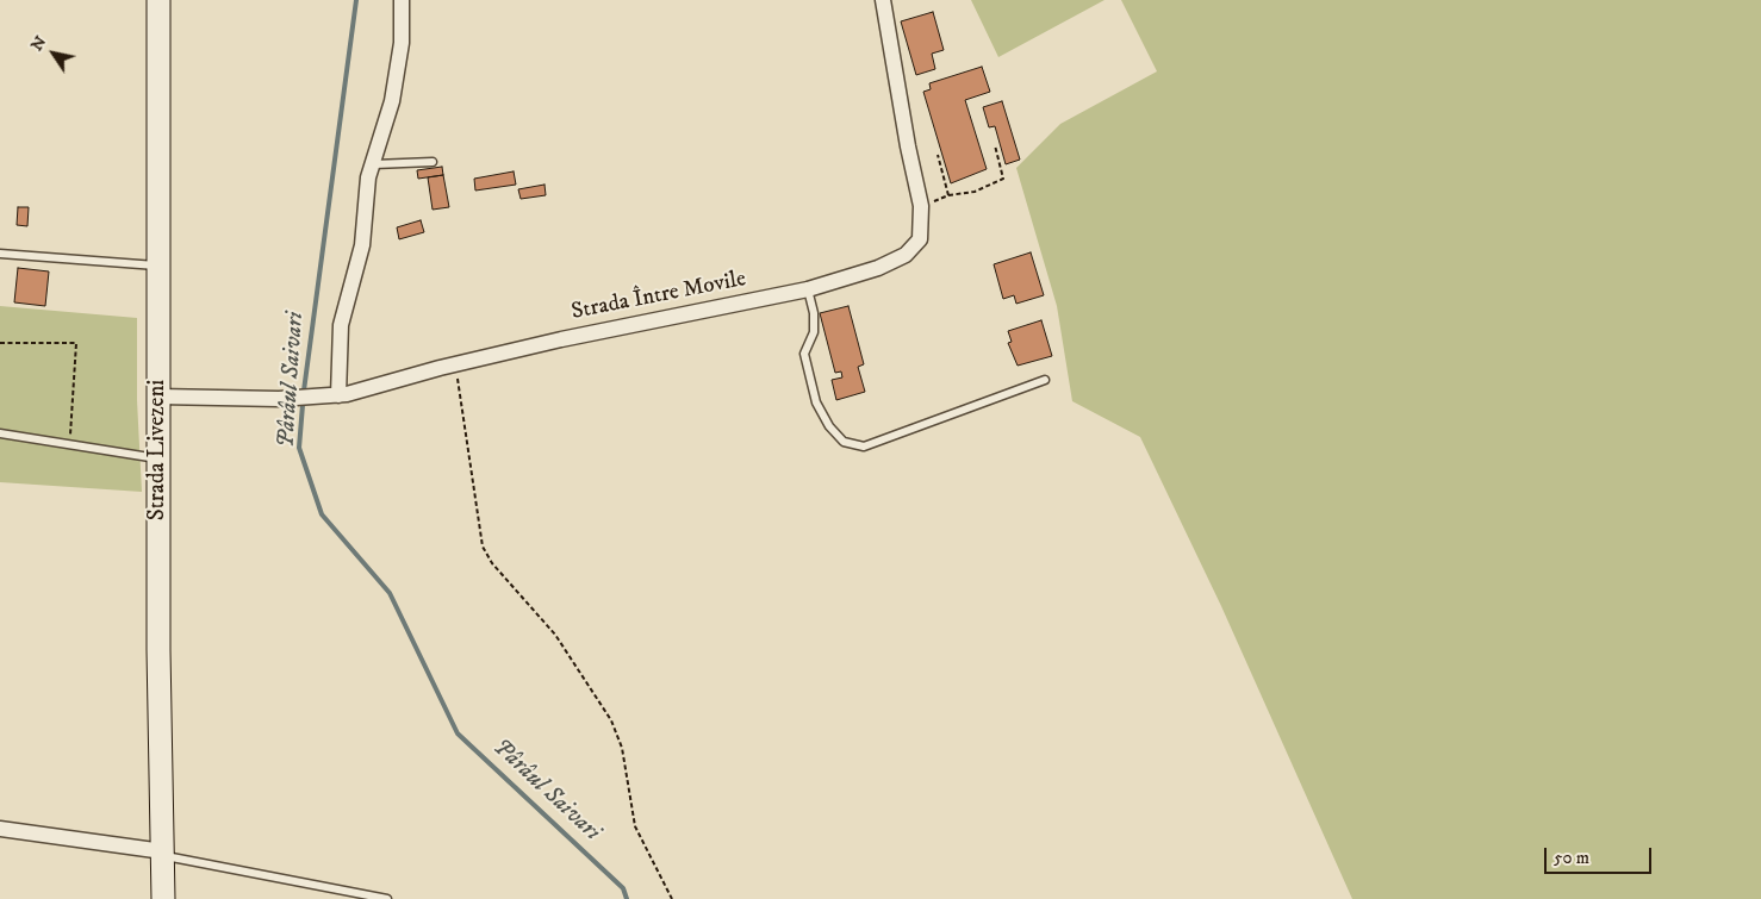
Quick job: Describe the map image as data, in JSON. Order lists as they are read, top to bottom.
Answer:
{
  "streets": {
    "main road": ["Strada Livezeni"],
    "street": ["Strada Între Movile"]
  },
  "crossings": [
    ["Strada Între Movile", "Strada Livezeni"]
  ],
  "water": ["Pârâul Saivari"],
  "scale_bar": "50 m",
  "north": "top left"
}
